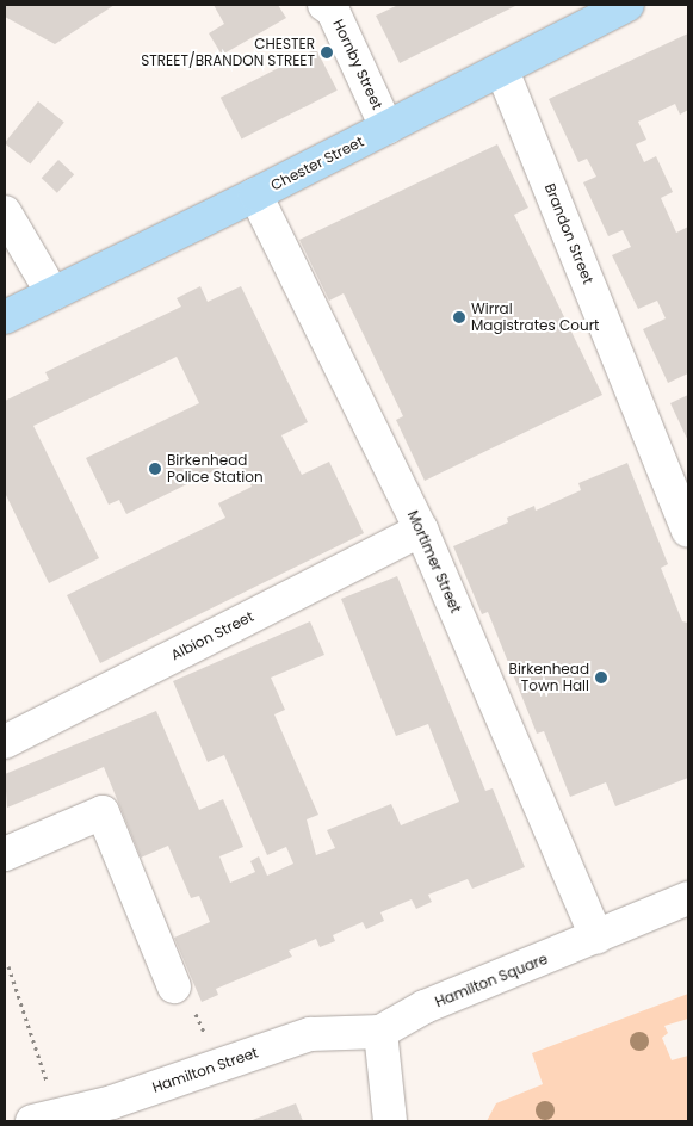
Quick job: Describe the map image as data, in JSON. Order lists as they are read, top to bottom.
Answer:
{
  "streets": {
    "highway": ["Chester Street"],
    "street": [
      "Hornby Street",
      "Brandon Street",
      "Mortimer Street",
      "Albion Street",
      "Hamilton Square",
      "Hamilton Street"
    ]
  },
  "crossings": [
    ["Hornby Street", "Chester Street"],
    ["Chester Street", "Brandon Street"],
    ["Chester Street", "Mortimer Street"],
    ["Mortimer Street", "Albion Street"],
    ["Mortimer Street", "Hamilton Square"],
    ["Hamilton Square", "Hamilton Street"]
  ],
  "places": [
    "CHESTER STREET/BRANDON STREET",
    "Wirral Magistrates Court",
    "Birkenhead Police Station",
    "Birkenhead Town Hall"
  ]
}
